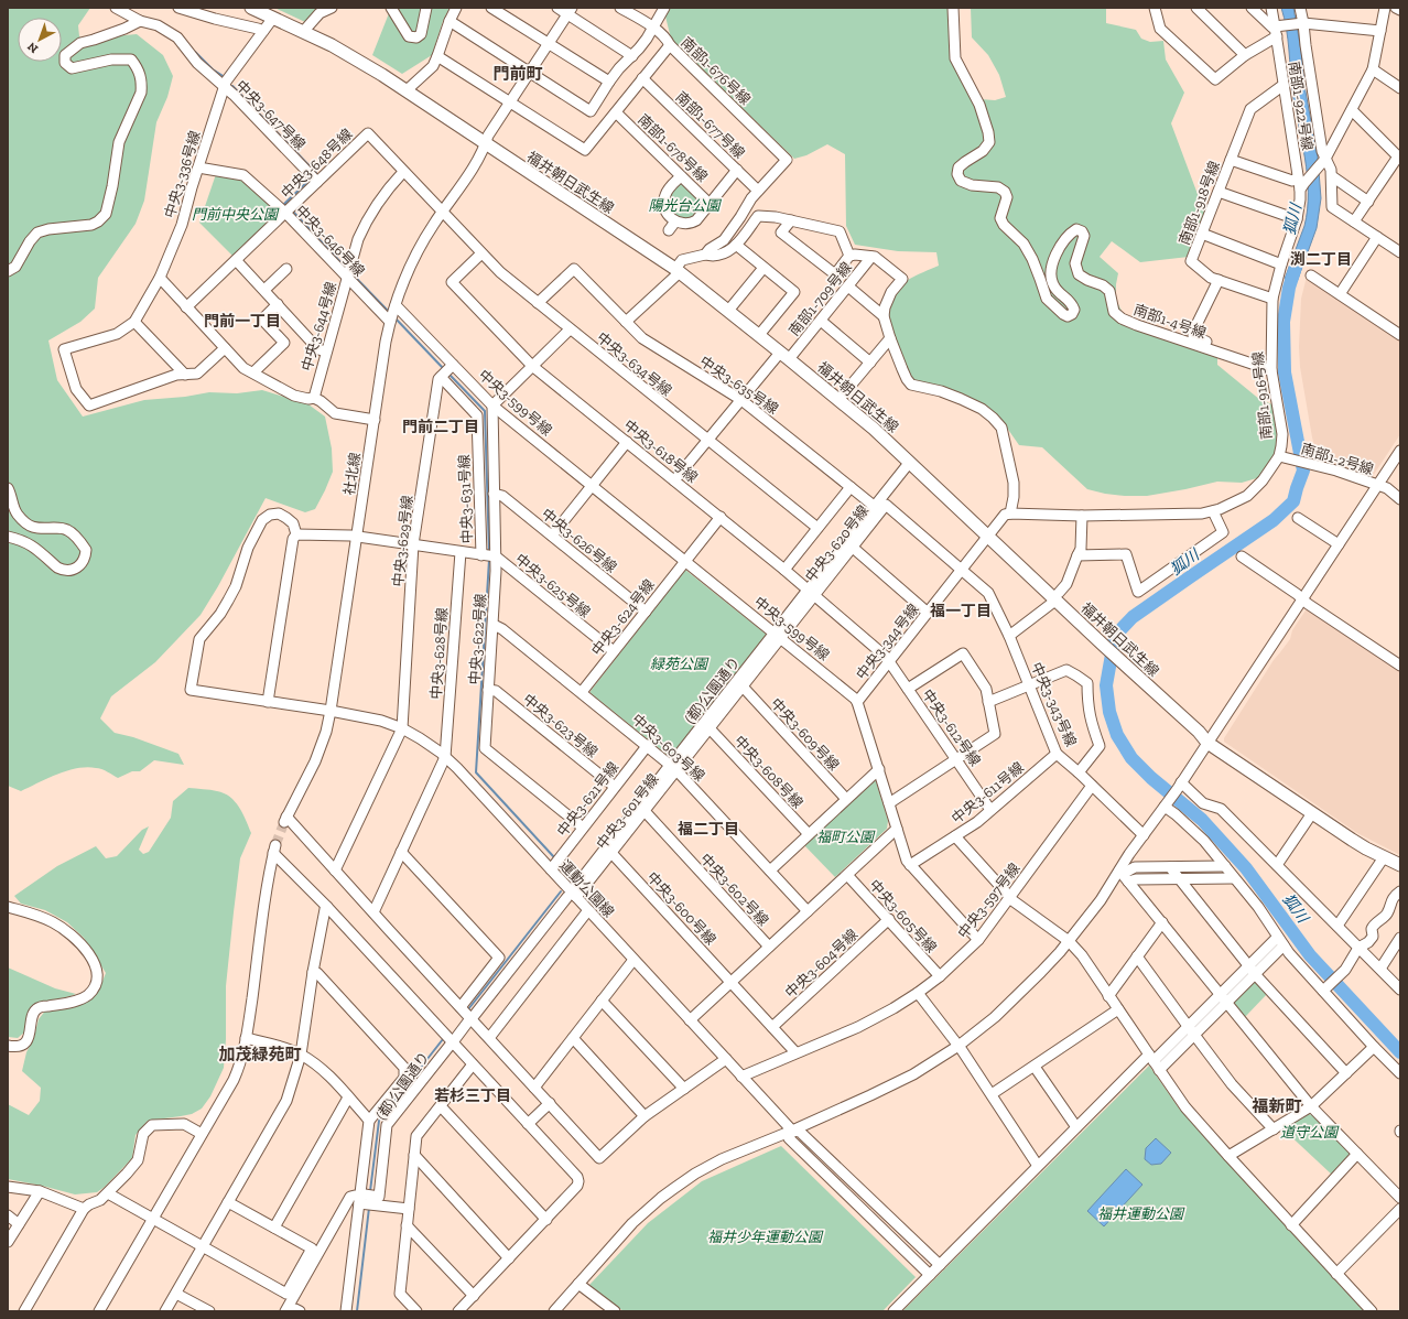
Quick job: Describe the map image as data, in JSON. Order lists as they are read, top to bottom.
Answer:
{
  "streets": {
    "main road": ["福井朝日武生線"],
    "street": [
      "南部1-676号線",
      "南部1-922号線",
      "中央3-647号線",
      "南部1-677号線",
      "南部1-678号線",
      "中央3-648号線",
      "中央3-336号線",
      "南部1-918号線",
      "中央3-646号線",
      "南部1-709号線",
      "南部1-4号線",
      "中央3-644号線",
      "中央3-634号線",
      "中央3-635号線",
      "南部1-916号線",
      "中央3-599号線",
      "中央3-618号線",
      "南部1-2号線",
      "社北線",
      "中央3-631号線",
      "中央3-626号線",
      "中央3-629号線",
      "中央3-620号線",
      "中央3-625号線",
      "中央3-624号線",
      "中央3-622号線",
      "中央3-344号線",
      "中央3-628号線",
      "(都)公園通り",
      "中央3-343号線",
      "中央3-623号線",
      "中央3-612号線",
      "中央3-609号線",
      "中央3-603号線",
      "中央3-608号線",
      "中央3-611号線",
      "中央3-621号線",
      "中央3-601号線",
      "運動公園線",
      "中央3-602号線",
      "中央3-597号線",
      "中央3-600号線",
      "中央3-605号線",
      "中央3-604号線"
    ]
  },
  "crossings": [
    ["南部1-676号線", "南部1-677号線"],
    ["南部1-676号線", "南部1-678号線"],
    ["南部1-676号線", "福井朝日武生線"],
    ["南部1-676号線", "中央3-635号線"],
    ["南部1-676号線", "社北線"],
    ["南部1-922号線", "南部1-918号線"],
    ["南部1-922号線", "南部1-916号線"],
    ["中央3-647号線", "中央3-648号線"],
    ["中央3-647号線", "中央3-336号線"],
    ["中央3-648号線", "中央3-646号線"],
    ["中央3-648号線", "中央3-644号線"],
    ["中央3-648号線", "中央3-634号線"],
    ["中央3-648号線", "社北線"],
    ["中央3-336号線", "福井朝日武生線"],
    ["中央3-336号線", "中央3-646号線"],
    ["福井朝日武生線", "南部1-709号線"],
    ["福井朝日武生線", "社北線"],
    ["福井朝日武生線", "中央3-344号線"],
    ["南部1-918号線", "南部1-916号線"],
    ["中央3-646号線", "中央3-644号線"],
    ["中央3-646号線", "中央3-599号線"],
    ["中央3-646号線", "社北線"],
    ["南部1-709号線", "中央3-634号線"],
    ["南部1-709号線", "中央3-635号線"],
    ["南部1-709号線", "中央3-618号線"],
    ["南部1-4号線", "南部1-916号線"],
    ["中央3-634号線", "中央3-635号線"],
    ["中央3-634号線", "中央3-618号線"],
    ["中央3-634号線", "社北線"],
    ["南部1-916号線", "南部1-2号線"],
    ["中央3-599号線", "社北線"],
    ["中央3-599号線", "中央3-620号線"],
    ["中央3-599号線", "中央3-624号線"],
    ["中央3-599号線", "中央3-622号線"],
    ["中央3-599号線", "中央3-344号線"],
    ["中央3-599号線", "(都)公園通り"],
    ["中央3-599号線", "中央3-601号線"],
    ["中央3-618号線", "中央3-620号線"],
    ["中央3-618号線", "中央3-624号線"],
    ["中央3-618号線", "中央3-344号線"],
    ["中央3-618号線", "中央3-612号線"],
    ["社北線", "運動公園線"],
    ["中央3-631号線", "中央3-629号線"],
    ["中央3-631号線", "中央3-625号線"],
    ["中央3-631号線", "中央3-622号線"],
    ["中央3-626号線", "中央3-624号線"],
    ["中央3-626号線", "中央3-622号線"],
    ["中央3-629号線", "運動公園線"],
    ["中央3-620号線", "中央3-344号線"],
    ["中央3-620号線", "(都)公園通り"],
    ["中央3-620号線", "中央3-343号線"],
    ["中央3-620号線", "中央3-601号線"],
    ["中央3-625号線", "中央3-624号線"],
    ["中央3-625号線", "中央3-622号線"],
    ["中央3-624号線", "中央3-603号線"],
    ["中央3-622号線", "中央3-623号線"],
    ["中央3-622号線", "中央3-603号線"],
    ["中央3-622号線", "中央3-621号線"],
    ["中央3-344号線", "中央3-343号線"],
    ["中央3-344号線", "中央3-612号線"],
    ["中央3-628号線", "運動公園線"],
    ["(都)公園通り", "中央3-603号線"],
    ["(都)公園通り", "中央3-601号線"],
    ["(都)公園通り", "運動公園線"],
    ["中央3-343号線", "中央3-611号線"],
    ["中央3-343号線", "中央3-597号線"],
    ["中央3-623号線", "中央3-621号線"],
    ["中央3-612号線", "中央3-611号線"],
    ["中央3-609号線", "中央3-601号線"],
    ["中央3-603号線", "中央3-621号線"],
    ["中央3-603号線", "中央3-601号線"],
    ["中央3-608号線", "中央3-601号線"],
    ["中央3-621号線", "運動公園線"],
    ["中央3-601号線", "運動公園線"],
    ["中央3-601号線", "中央3-602号線"],
    ["中央3-601号線", "中央3-600号線"],
    ["運動公園線", "中央3-597号線"],
    ["中央3-597号線", "中央3-600号線"],
    ["中央3-597号線", "中央3-605号線"],
    ["中央3-600号線", "中央3-604号線"],
    ["中央3-605号線", "中央3-604号線"]
  ],
  "districts": [
    "門前町",
    "渕二丁目",
    "門前一丁目",
    "門前二丁目",
    "福一丁目",
    "福二丁目",
    "加茂緑苑町",
    "若杉三丁目",
    "福新町"
  ],
  "water": ["狐川"],
  "parks": [
    "陽光台公園",
    "門前中央公園",
    "緑苑公園",
    "福町公園",
    "道守公園",
    "福井運動公園",
    "福井少年運動公園"
  ],
  "north": "bottom left"
}
